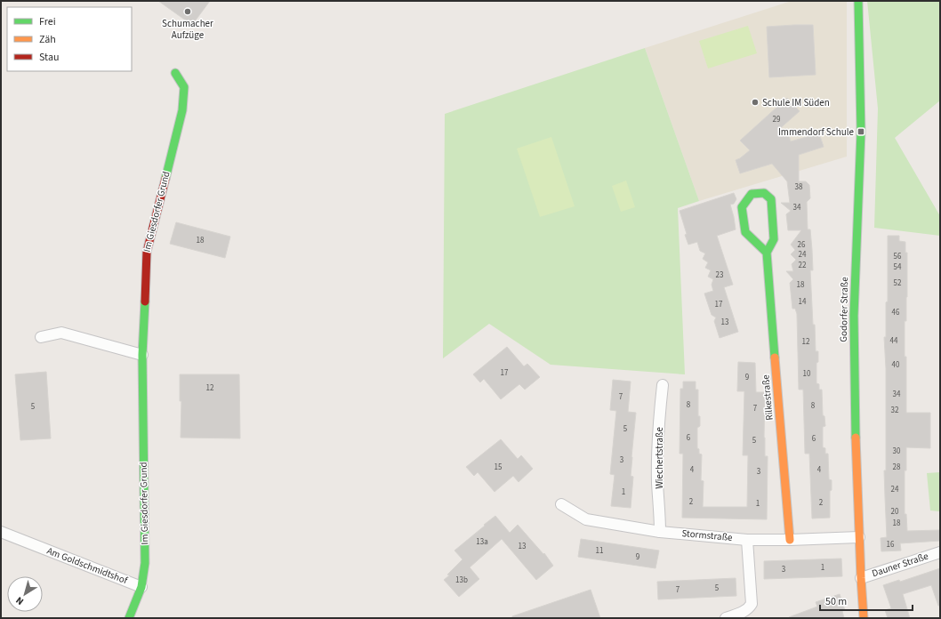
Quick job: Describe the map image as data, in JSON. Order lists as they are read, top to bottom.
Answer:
{
  "streets": {
    "street": [
      "Im Giesdorfer Grund",
      "Godorfer Straße",
      "Rilkestraße",
      "Wiechertstraße",
      "Stormstraße",
      "Dauner Straße",
      "Am Goldschmidtshof"
    ]
  },
  "crossings": [
    ["Im Giesdorfer Grund", "Am Goldschmidtshof"],
    ["Godorfer Straße", "Stormstraße"],
    ["Godorfer Straße", "Dauner Straße"],
    ["Rilkestraße", "Stormstraße"],
    ["Wiechertstraße", "Stormstraße"]
  ],
  "places": {
    "other": ["Schumacher Aufzüge", "Schule IM Süden"],
    "transit": ["Immendorf Schule"]
  },
  "house_numbers": [
    "29",
    "38",
    "34",
    "18",
    "26",
    "24",
    "56",
    "22",
    "54",
    "23",
    "52",
    "18",
    "14",
    "17",
    "46",
    "13",
    "44",
    "12",
    "40",
    "17",
    "10",
    "9",
    "12",
    "34",
    "7",
    "8",
    "8",
    "5",
    "7",
    "32",
    "5",
    "6",
    "6",
    "5",
    "30",
    "3",
    "15",
    "28",
    "4",
    "4",
    "3",
    "24",
    "1",
    "2",
    "2",
    "1",
    "20",
    "18",
    "13a",
    "16",
    "13",
    "11",
    "9",
    "1",
    "3",
    "13b",
    "5",
    "7"
  ],
  "legend": ["Frei", "Zäh", "Stau"],
  "scale_bar": "50 m",
  "north": "bottom left"
}
